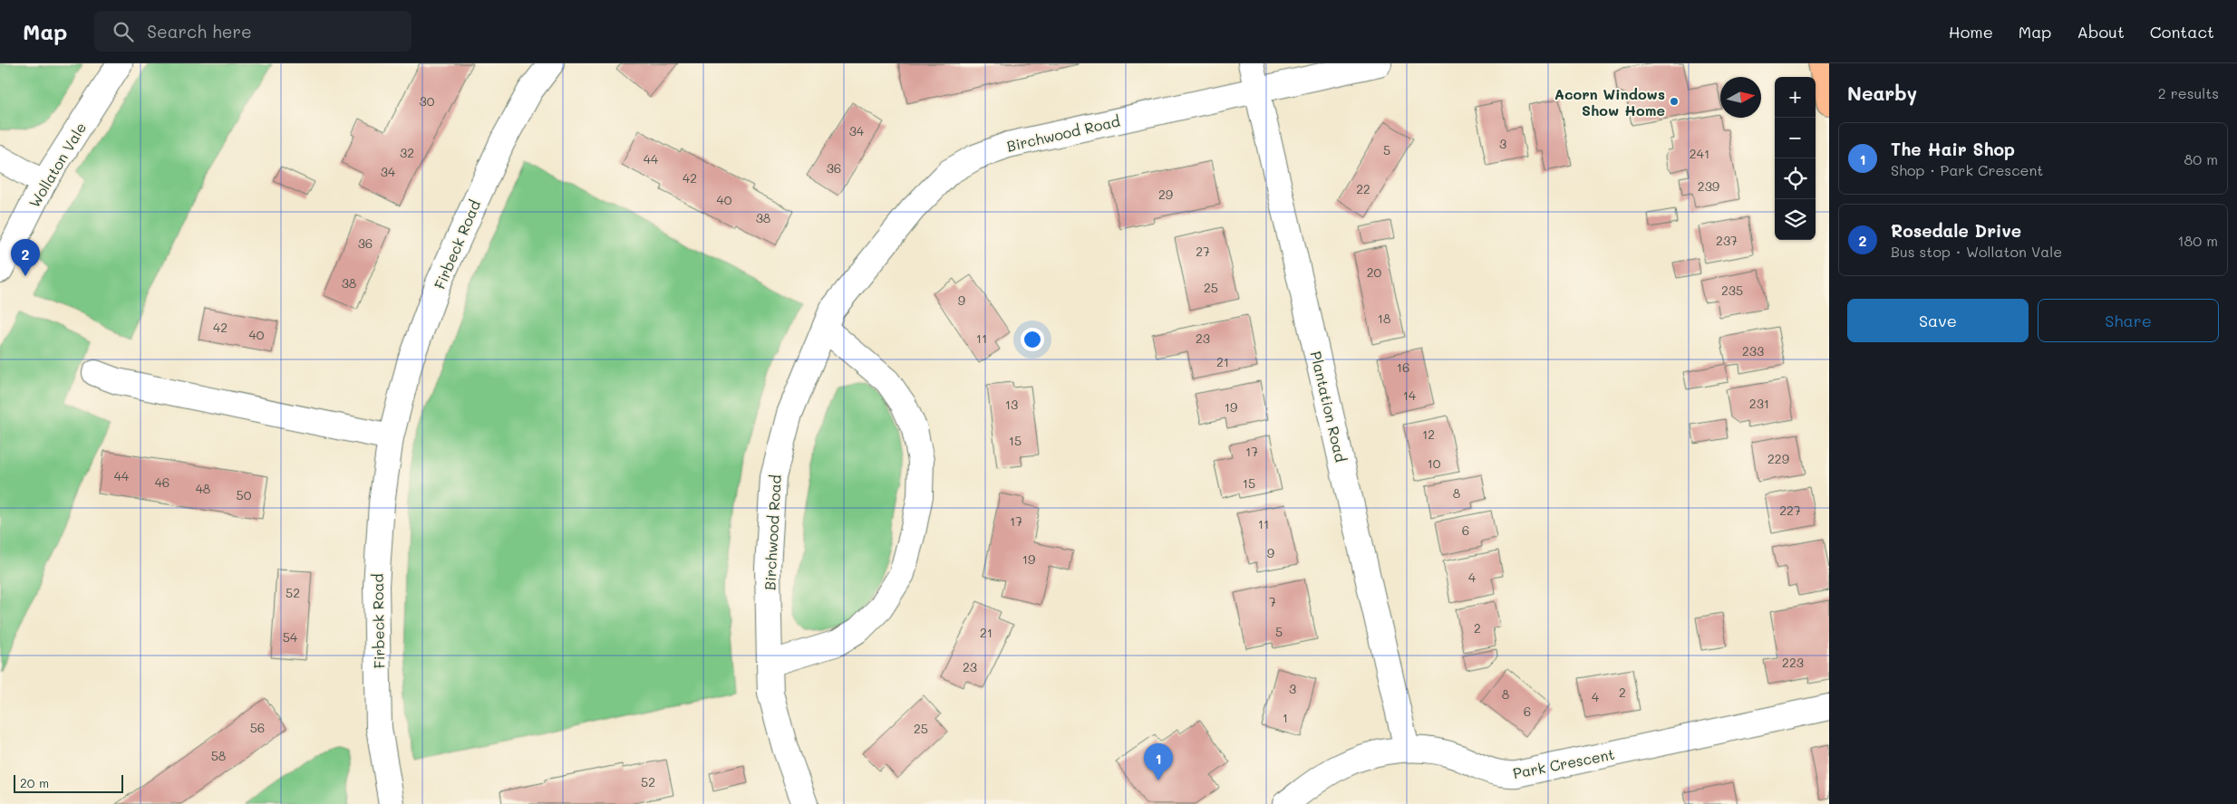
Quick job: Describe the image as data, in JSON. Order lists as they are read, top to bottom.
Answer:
{
  "streets": {
    "street": [
      "Birchwood Road",
      "Wollaton Vale",
      "Firbeck Road",
      "Plantation Road",
      "Park Crescent"
    ]
  },
  "crossings": [
    ["Birchwood Road", "Plantation Road"],
    ["Plantation Road", "Park Crescent"]
  ],
  "places": ["Acorn Windows Show Home"],
  "house_numbers": [
    "30",
    "34",
    "3",
    "5",
    "32",
    "241",
    "44",
    "36",
    "34",
    "42",
    "239",
    "22",
    "29",
    "40",
    "38",
    "237",
    "36",
    "27",
    "20",
    "38",
    "25",
    "235",
    "9",
    "18",
    "42",
    "40",
    "11",
    "23",
    "233",
    "21",
    "16",
    "14",
    "231",
    "13",
    "19",
    "12",
    "15",
    "17",
    "229",
    "10",
    "44",
    "46",
    "15",
    "48",
    "8",
    "50",
    "227",
    "17",
    "11",
    "6",
    "9",
    "19",
    "4",
    "52",
    "7",
    "2",
    "5",
    "21",
    "54",
    "223",
    "23",
    "3",
    "2",
    "8",
    "4",
    "6",
    "1",
    "56",
    "25",
    "58",
    "52"
  ],
  "scale_bar": "20 m",
  "north": "right",
  "page": {
    "header": "Map",
    "search": "Search here",
    "nav": [
      "Home",
      "Map",
      "About",
      "Contact"
    ],
    "heading": ["Nearby", "2 results"],
    "map_buttons": ["+", "−"],
    "list": [
      {
        "mark": "1",
        "name": "The Hair Shop",
        "note": "Shop · Park Crescent",
        "value": "80 m"
      },
      {
        "mark": "2",
        "name": "Rosedale Drive",
        "note": "Bus stop · Wollaton Vale",
        "value": "180 m"
      }
    ],
    "pins": ["2", "1"],
    "buttons": ["Save", "Share"],
    "scale": "20 m"
  }
}
